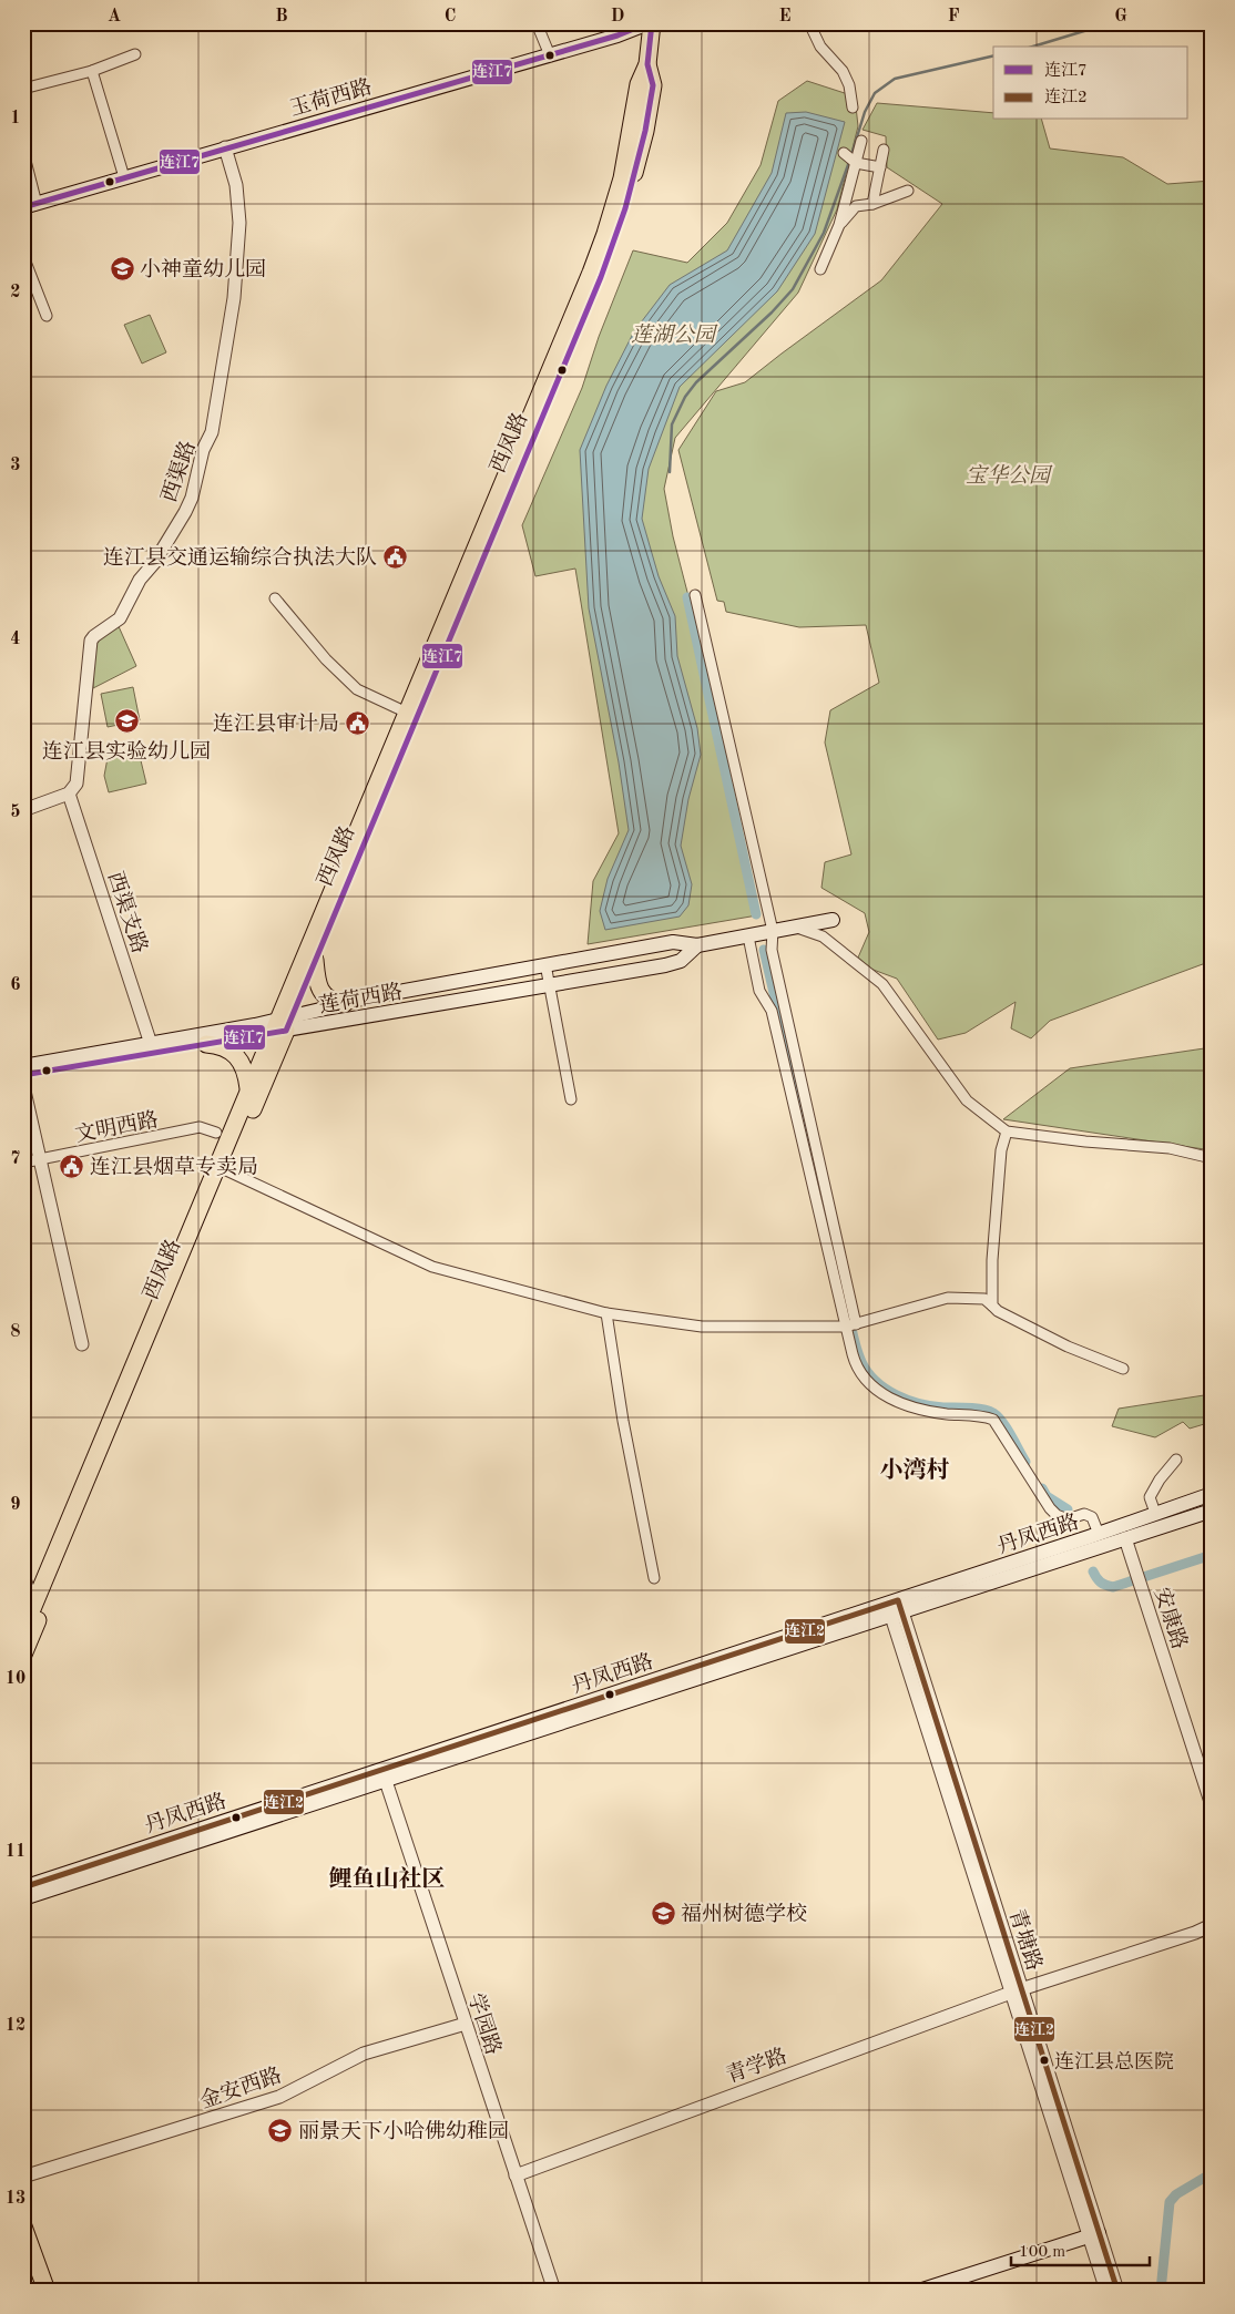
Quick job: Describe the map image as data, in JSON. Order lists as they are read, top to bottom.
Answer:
{
  "streets": {
    "main road": [
      "玉荷西路",
      "西凤路",
      "莲荷西路",
      "丹凤西路"
    ],
    "street": [
      "西渠路",
      "西渠支路",
      "文明西路",
      "安康路",
      "青塘路",
      "学园路",
      "青学路",
      "金安西路"
    ]
  },
  "crossings": [
    ["玉荷西路", "西凤路"],
    ["玉荷西路", "西渠路"],
    ["西凤路", "莲荷西路"],
    ["西渠路", "西渠支路"],
    ["西渠支路", "莲荷西路"],
    ["丹凤西路", "安康路"],
    ["丹凤西路", "青塘路"],
    ["丹凤西路", "学园路"],
    ["青塘路", "青学路"],
    ["学园路", "青学路"],
    ["学园路", "金安西路"]
  ],
  "districts": ["小湾村", "鲤鱼山社区"],
  "parks": ["莲湖公园", "宝华公园"],
  "places": {
    "school or university": [
      "小神童幼儿园",
      "连江县实验幼儿园",
      "福州树德学校",
      "丽景天下小哈佛幼稚园"
    ],
    "public building": ["连江县交通运输综合执法大队", "连江县审计局", "连江县烟草专卖局"],
    "other": ["连江县总医院"]
  },
  "lines": ["transit line 连江7", "transit line 连江2"],
  "legend": ["连江7", "连江2"],
  "scale_bar": "100 m",
  "grid": {
    "columns": [
      "A",
      "B",
      "C",
      "D",
      "E",
      "F",
      "G"
    ],
    "rows": [
      "1",
      "2",
      "3",
      "4",
      "5",
      "6",
      "7",
      "8",
      "9",
      "10",
      "11",
      "12",
      "13"
    ]
  }
}
